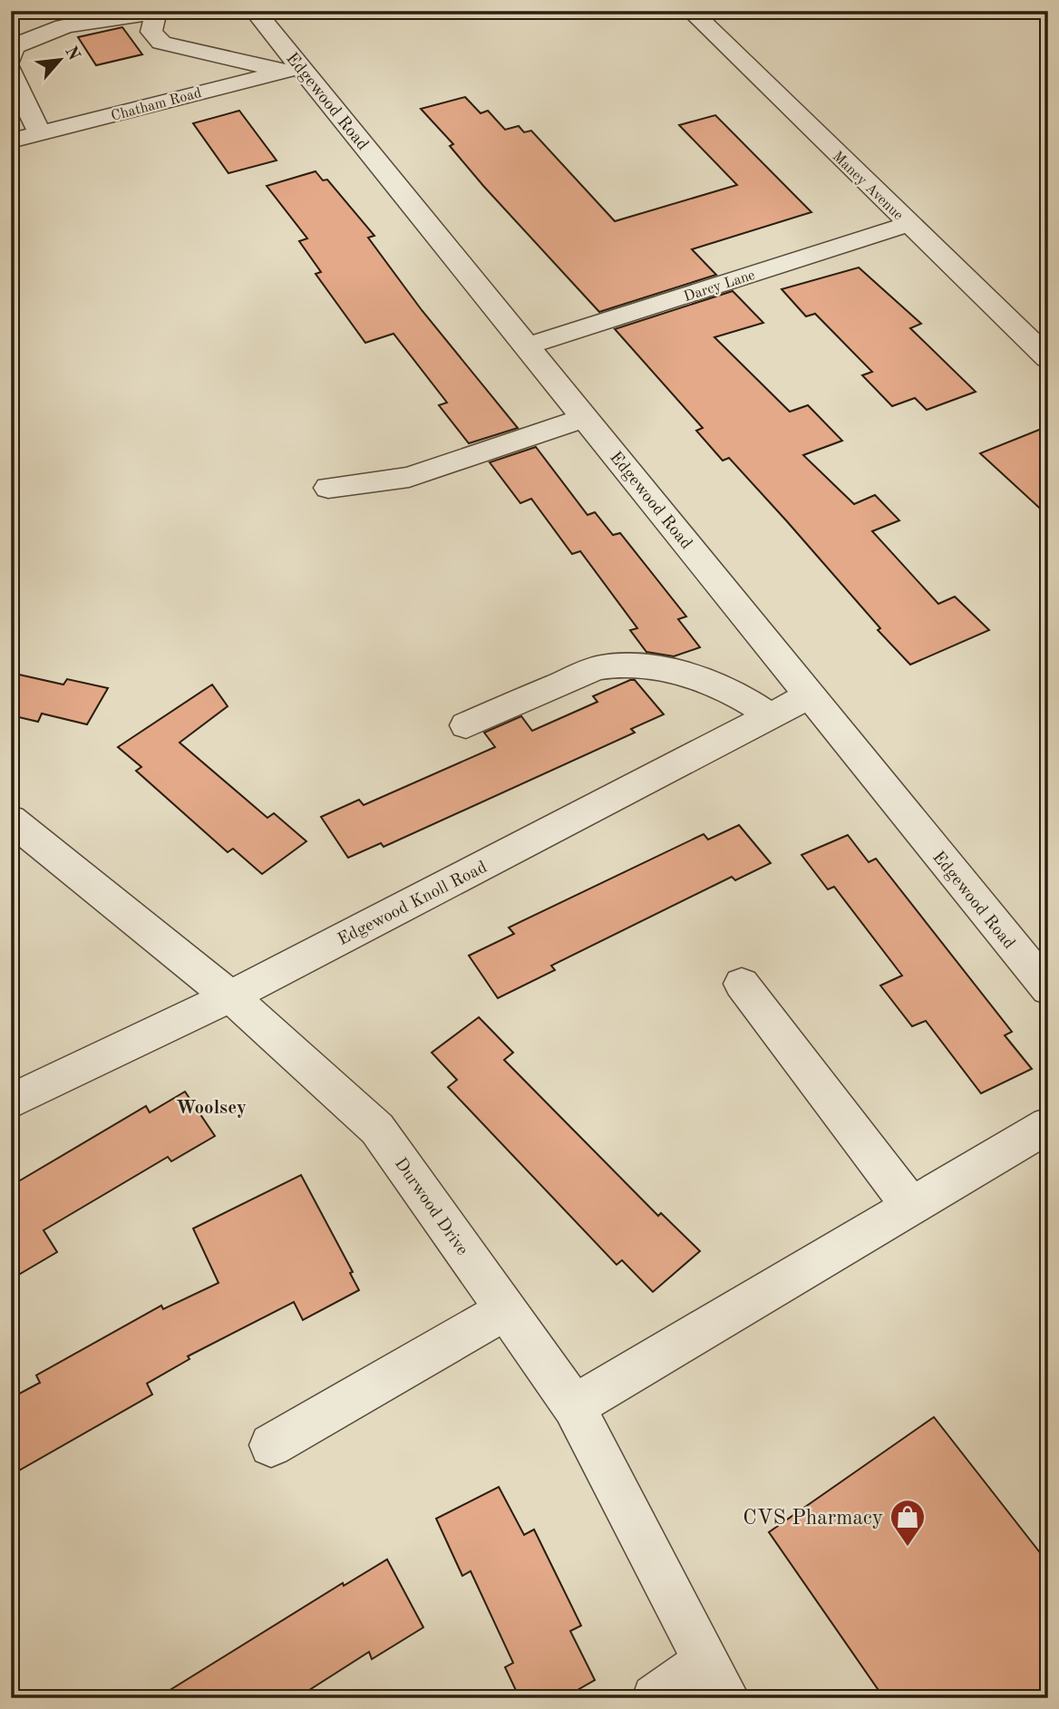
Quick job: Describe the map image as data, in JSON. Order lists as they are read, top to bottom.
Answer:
{
  "streets": {
    "street": [
      "Edgewood Road",
      "Chatham Road",
      "Maney Avenue",
      "Darcy Lane",
      "Edgewood Knoll Road",
      "Durwood Drive"
    ]
  },
  "crossings": [
    ["Edgewood Road", "Chatham Road"],
    ["Edgewood Road", "Darcy Lane"],
    ["Edgewood Road", "Edgewood Knoll Road"],
    ["Maney Avenue", "Darcy Lane"],
    ["Edgewood Knoll Road", "Durwood Drive"]
  ],
  "districts": ["Woolsey"],
  "places": {
    "shop": ["CVS Pharmacy"]
  },
  "north": "top right"
}
